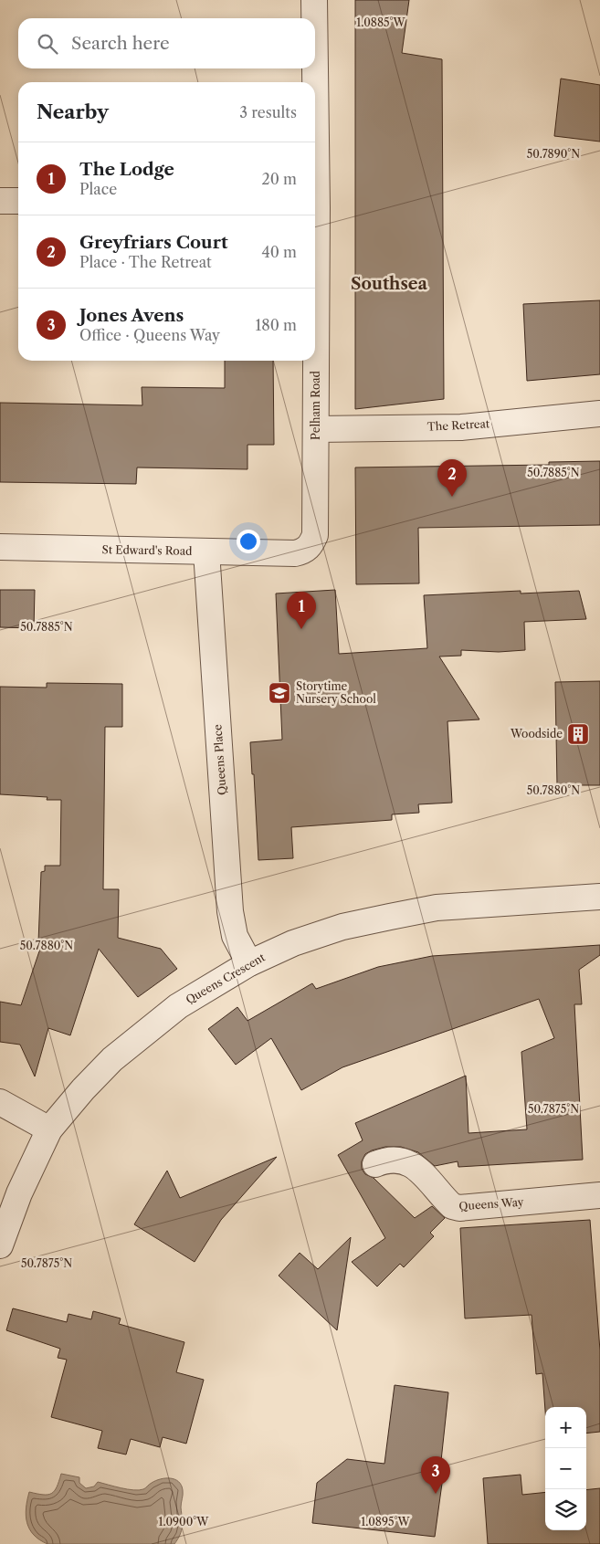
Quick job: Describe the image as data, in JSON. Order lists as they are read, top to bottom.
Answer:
{
  "streets": {
    "street": [
      "Pelham Road",
      "The Retreat",
      "St Edward's Road",
      "Queens Place",
      "Queens Crescent",
      "Queens Way"
    ]
  },
  "crossings": [
    ["Pelham Road", "The Retreat"],
    ["Pelham Road", "St Edward's Road"],
    ["St Edward's Road", "Queens Place"],
    ["Queens Place", "Queens Crescent"]
  ],
  "districts": ["Southsea"],
  "places": {
    "school or university": ["Storytime Nursery School"],
    "building": ["Woodside"]
  },
  "page": {
    "search": "Search here",
    "heading": ["Nearby", "3 results"],
    "list": [
      {
        "mark": "1",
        "name": "The Lodge",
        "note": "Place",
        "value": "20 m"
      },
      {
        "mark": "2",
        "name": "Greyfriars Court",
        "note": "Place · The Retreat",
        "value": "40 m"
      },
      {
        "mark": "3",
        "name": "Jones Avens",
        "note": "Office · Queens Way",
        "value": "180 m"
      }
    ],
    "pins": ["2", "1", "3"],
    "map_buttons": ["+", "−"]
  },
  "coordinates": [
    "1.0885°W",
    "50.7890°N",
    "50.7885°N",
    "50.7880°N",
    "50.7875°N",
    "1.0900°W",
    "1.0895°W"
  ]
}
